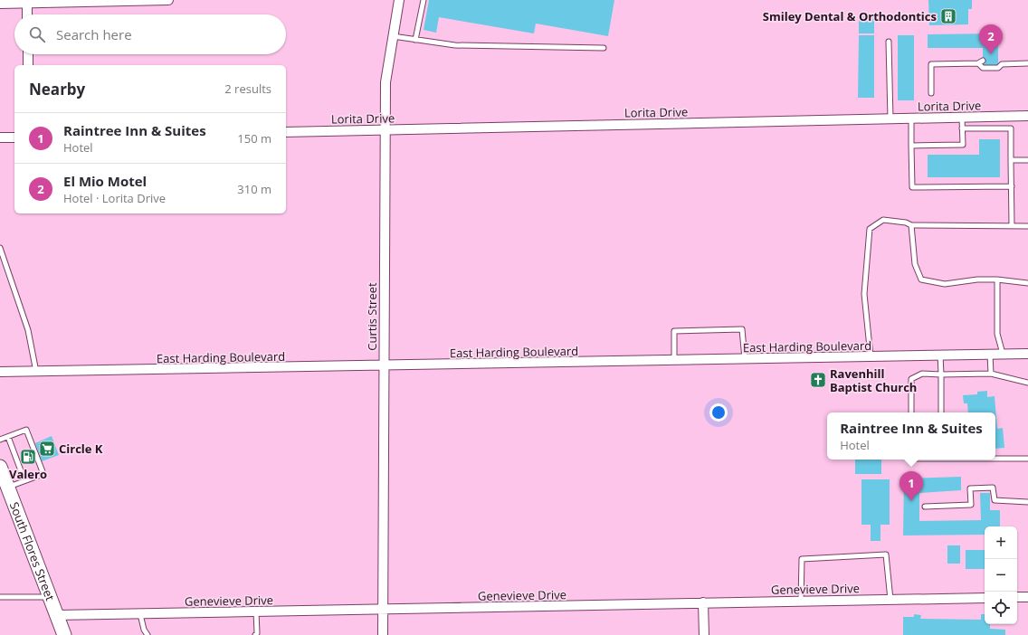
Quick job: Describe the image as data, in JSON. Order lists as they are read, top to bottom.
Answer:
{
  "streets": {
    "main road": ["South Flores Street"],
    "street": [
      "Lorita Drive",
      "Curtis Street",
      "East Harding Boulevard",
      "Genevieve Drive"
    ]
  },
  "crossings": [
    ["Lorita Drive", "Curtis Street"],
    ["Curtis Street", "East Harding Boulevard"],
    ["Curtis Street", "Genevieve Drive"],
    ["South Flores Street", "Genevieve Drive"]
  ],
  "places": {
    "building": ["Smiley Dental & Orthodontics"],
    "church": ["Ravenhill Baptist Church"],
    "supermarket": ["Circle K"],
    "fuel station": ["Valero"]
  },
  "page": {
    "search": "Search here",
    "pins": ["2", "1"],
    "heading": ["Nearby", "2 results"],
    "list": [
      {
        "mark": "1",
        "name": "Raintree Inn & Suites",
        "note": "Hotel",
        "value": "150 m"
      },
      {
        "mark": "2",
        "name": "El Mio Motel",
        "note": "Hotel · Lorita Drive",
        "value": "310 m"
      }
    ],
    "popup": ["Raintree Inn & Suites", "Hotel"],
    "map_buttons": ["+", "−"]
  }
}
